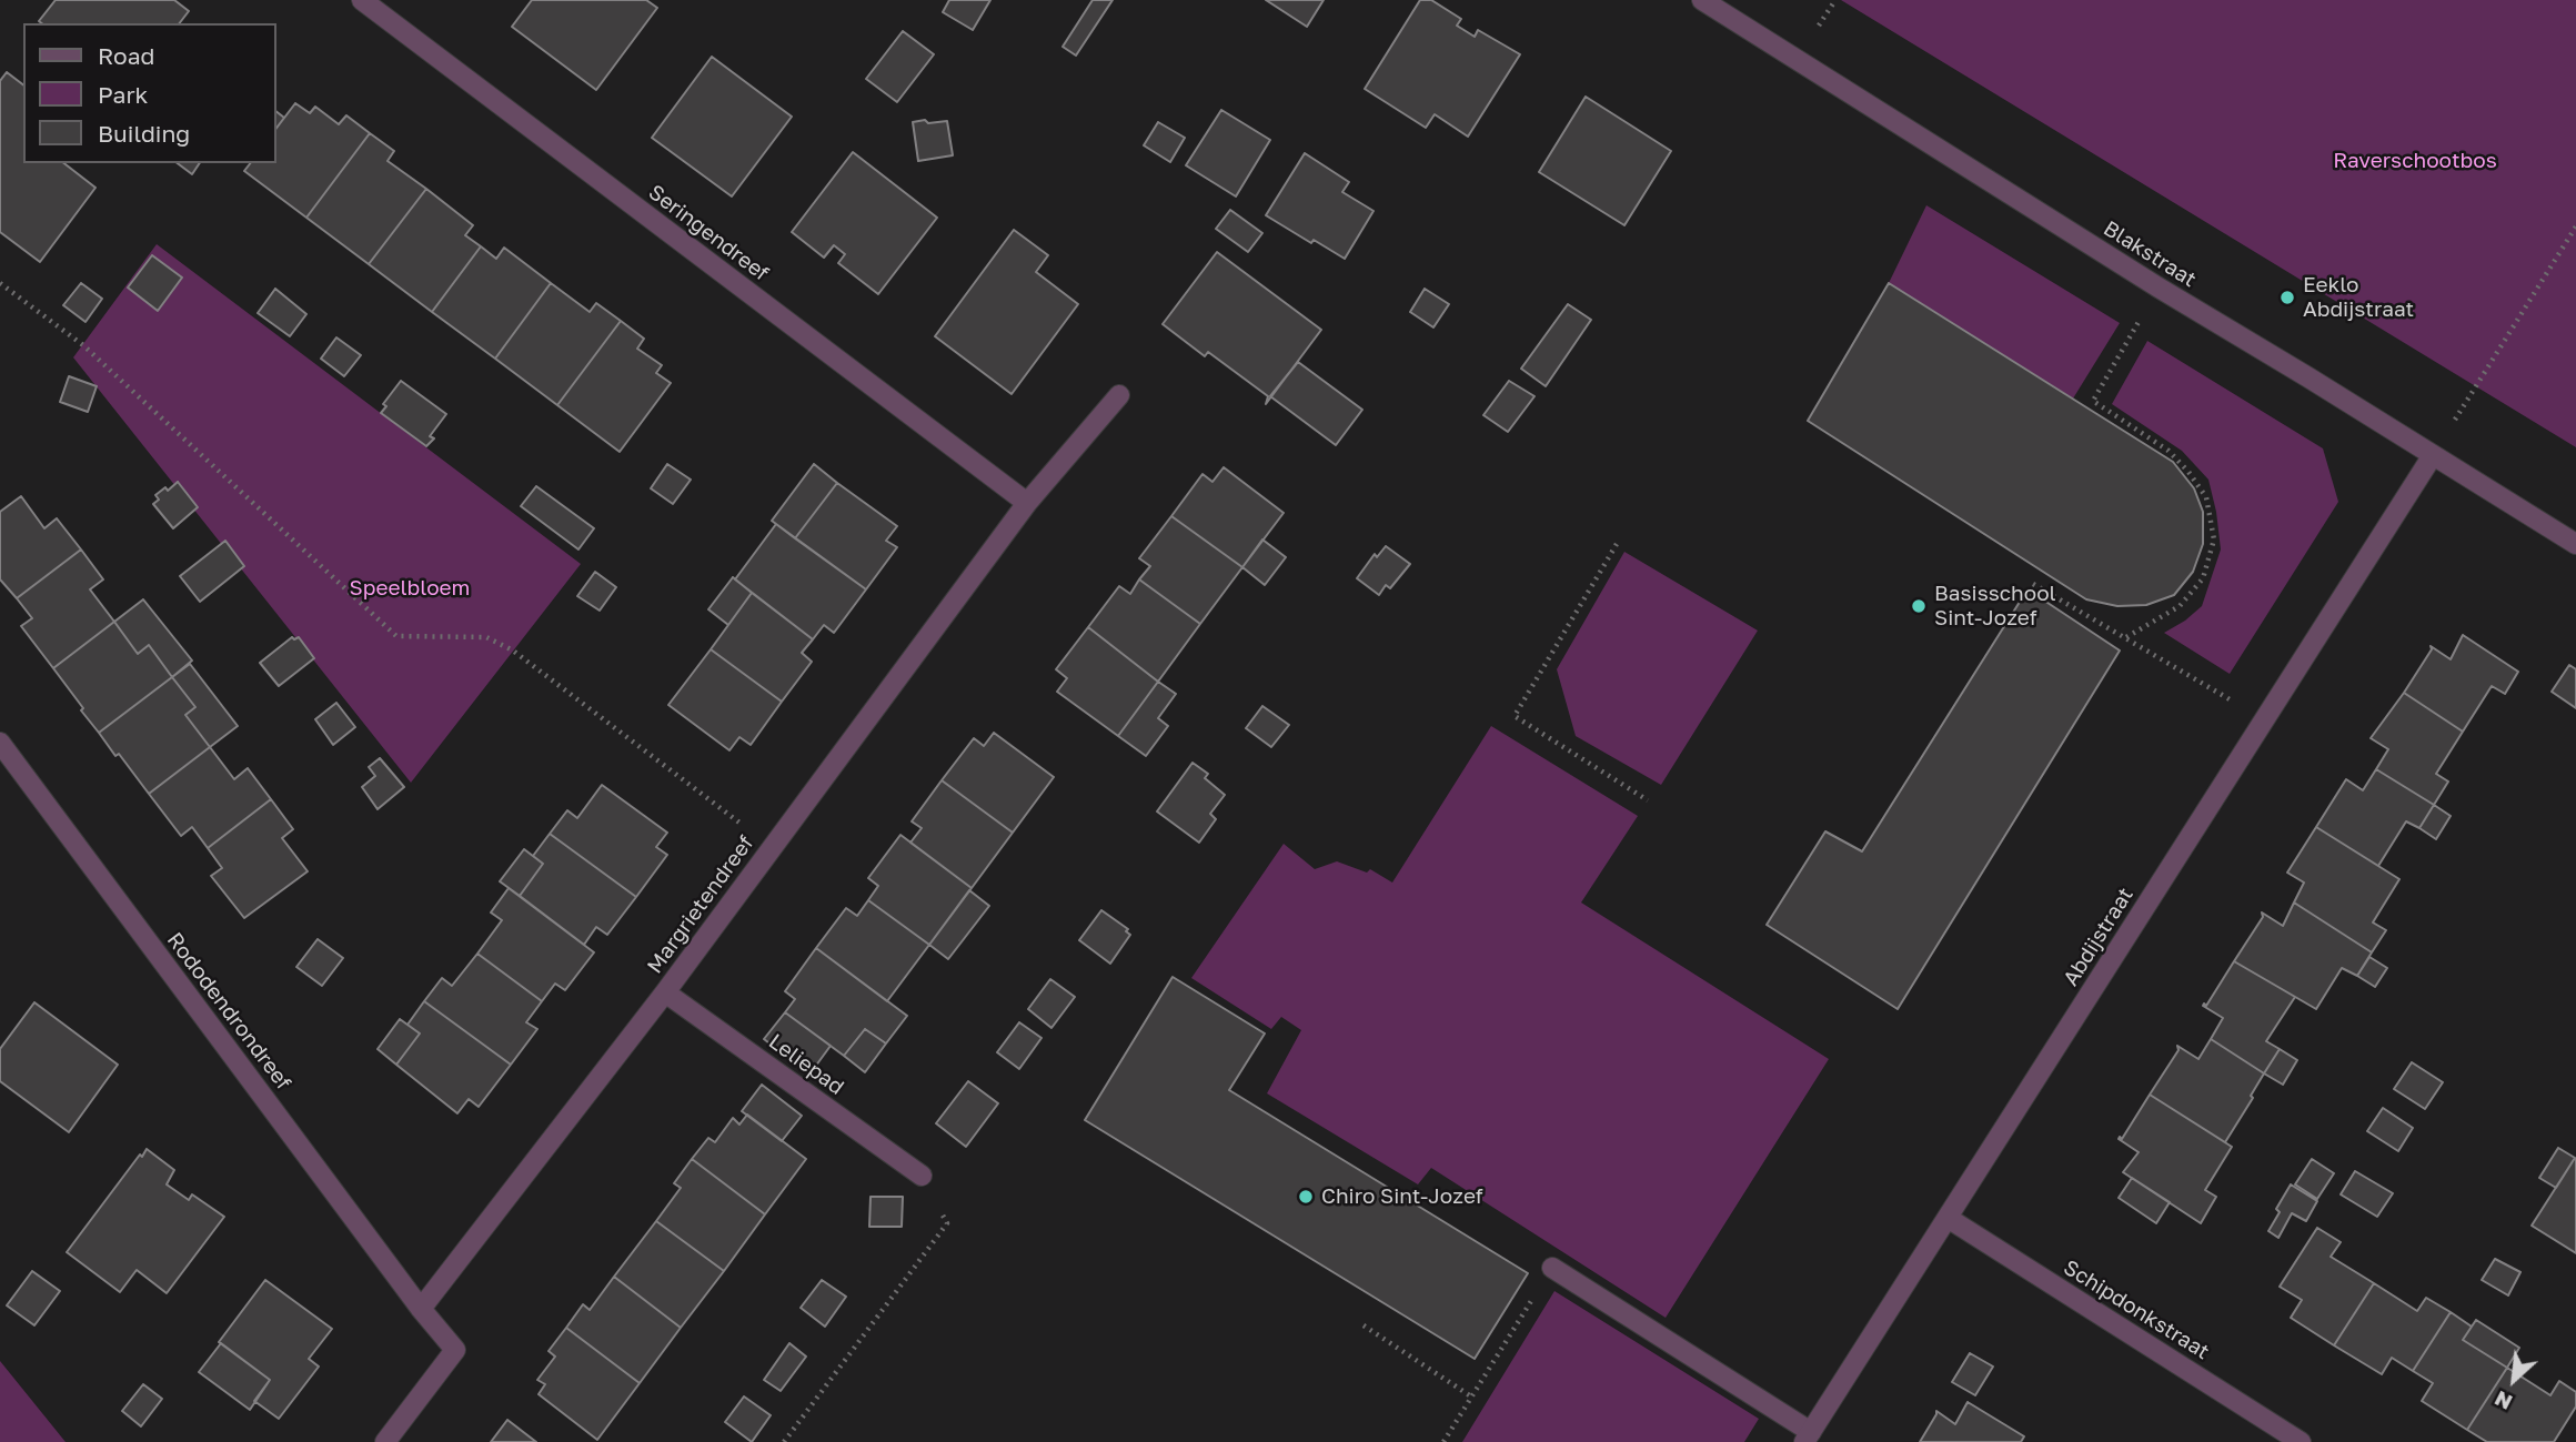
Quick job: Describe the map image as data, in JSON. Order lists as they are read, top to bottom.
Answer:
{
  "streets": {
    "street": [
      "Seringendreef",
      "Blakstraat",
      "Margrietendreef",
      "Abdijstraat",
      "Rododendrondreef",
      "Leliepad",
      "Schipdonkstraat"
    ]
  },
  "crossings": [
    ["Seringendreef", "Margrietendreef"],
    ["Blakstraat", "Abdijstraat"],
    ["Margrietendreef", "Rododendrondreef"],
    ["Margrietendreef", "Leliepad"],
    ["Abdijstraat", "Schipdonkstraat"]
  ],
  "parks": ["Raverschootbos", "Speelbloem"],
  "places": ["Eeklo Abdijstraat", "Basisschool Sint-Jozef", "Chiro Sint-Jozef"],
  "legend": ["Road", "Park", "Building"],
  "north": "bottom left"
}
